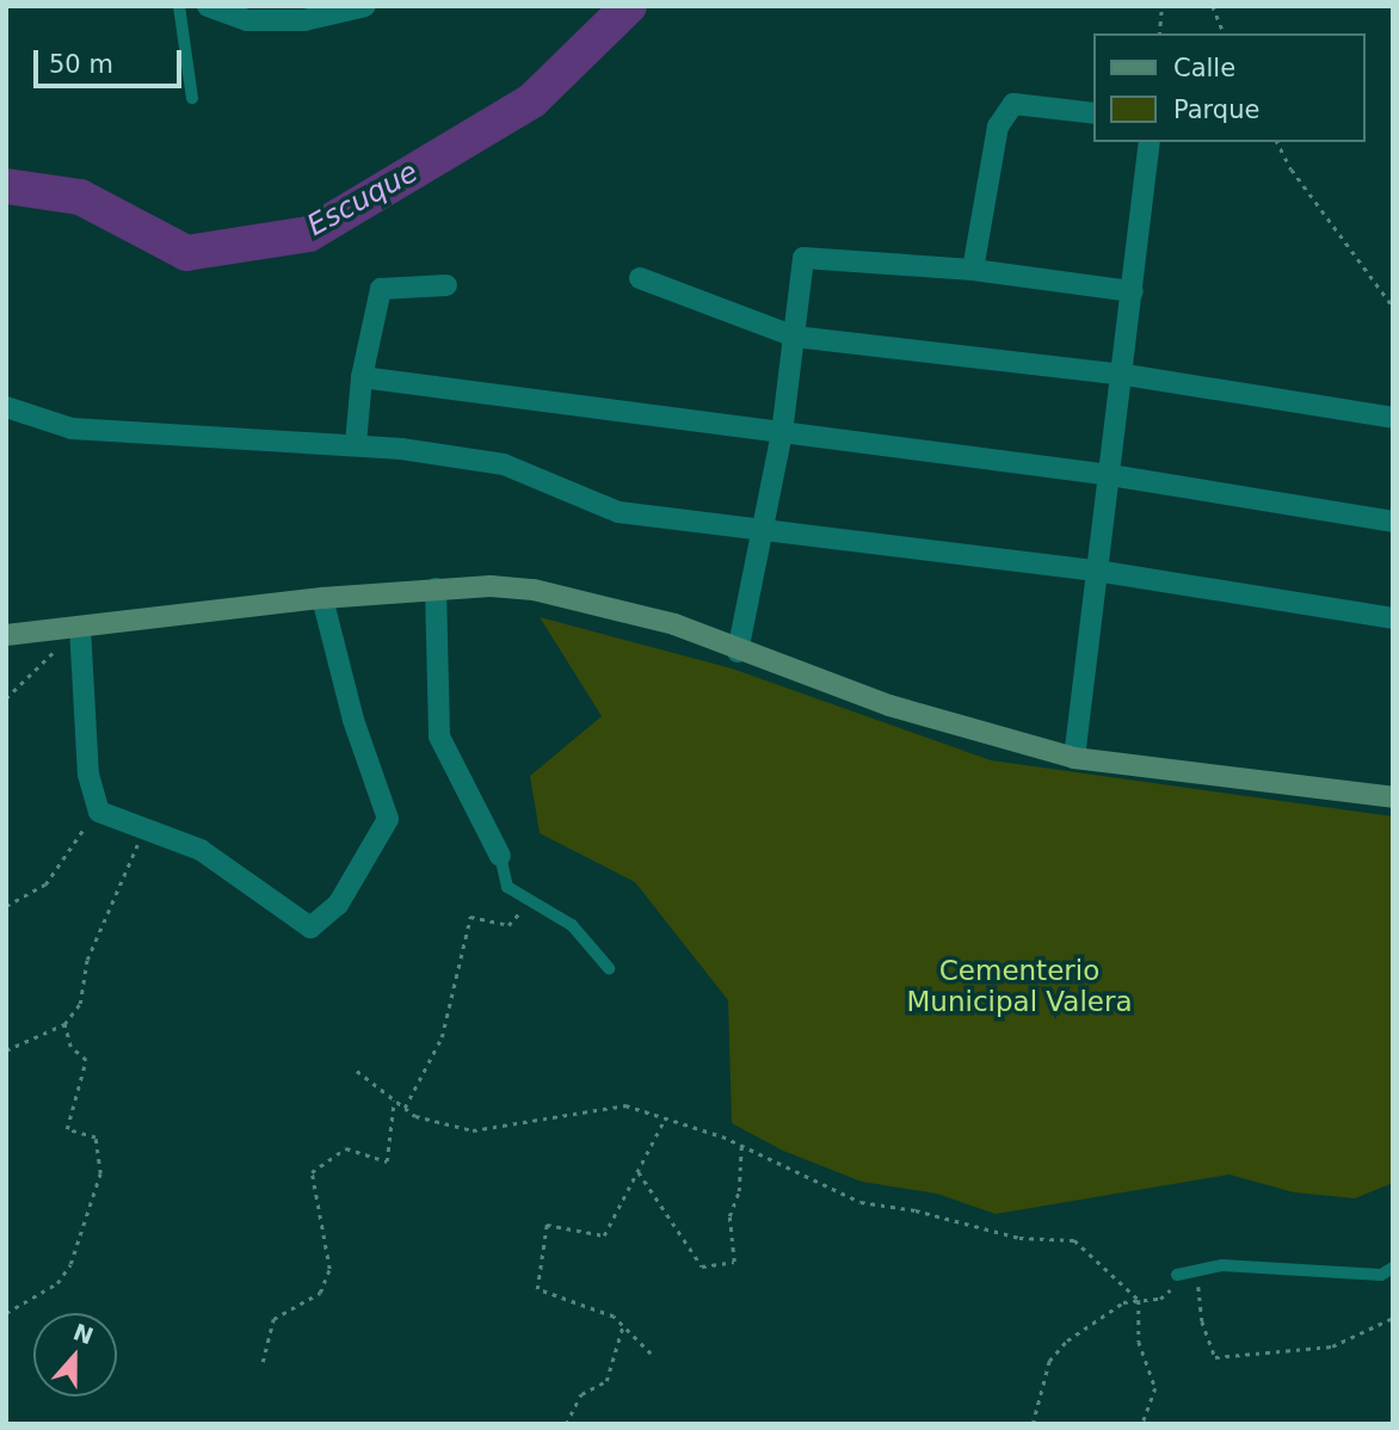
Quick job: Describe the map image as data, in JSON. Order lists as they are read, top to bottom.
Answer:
{
  "water": ["Escuque"],
  "parks": ["Cementerio Municipal Valera"],
  "legend": ["Calle", "Parque"],
  "scale_bar": "50 m",
  "north": "top"
}
